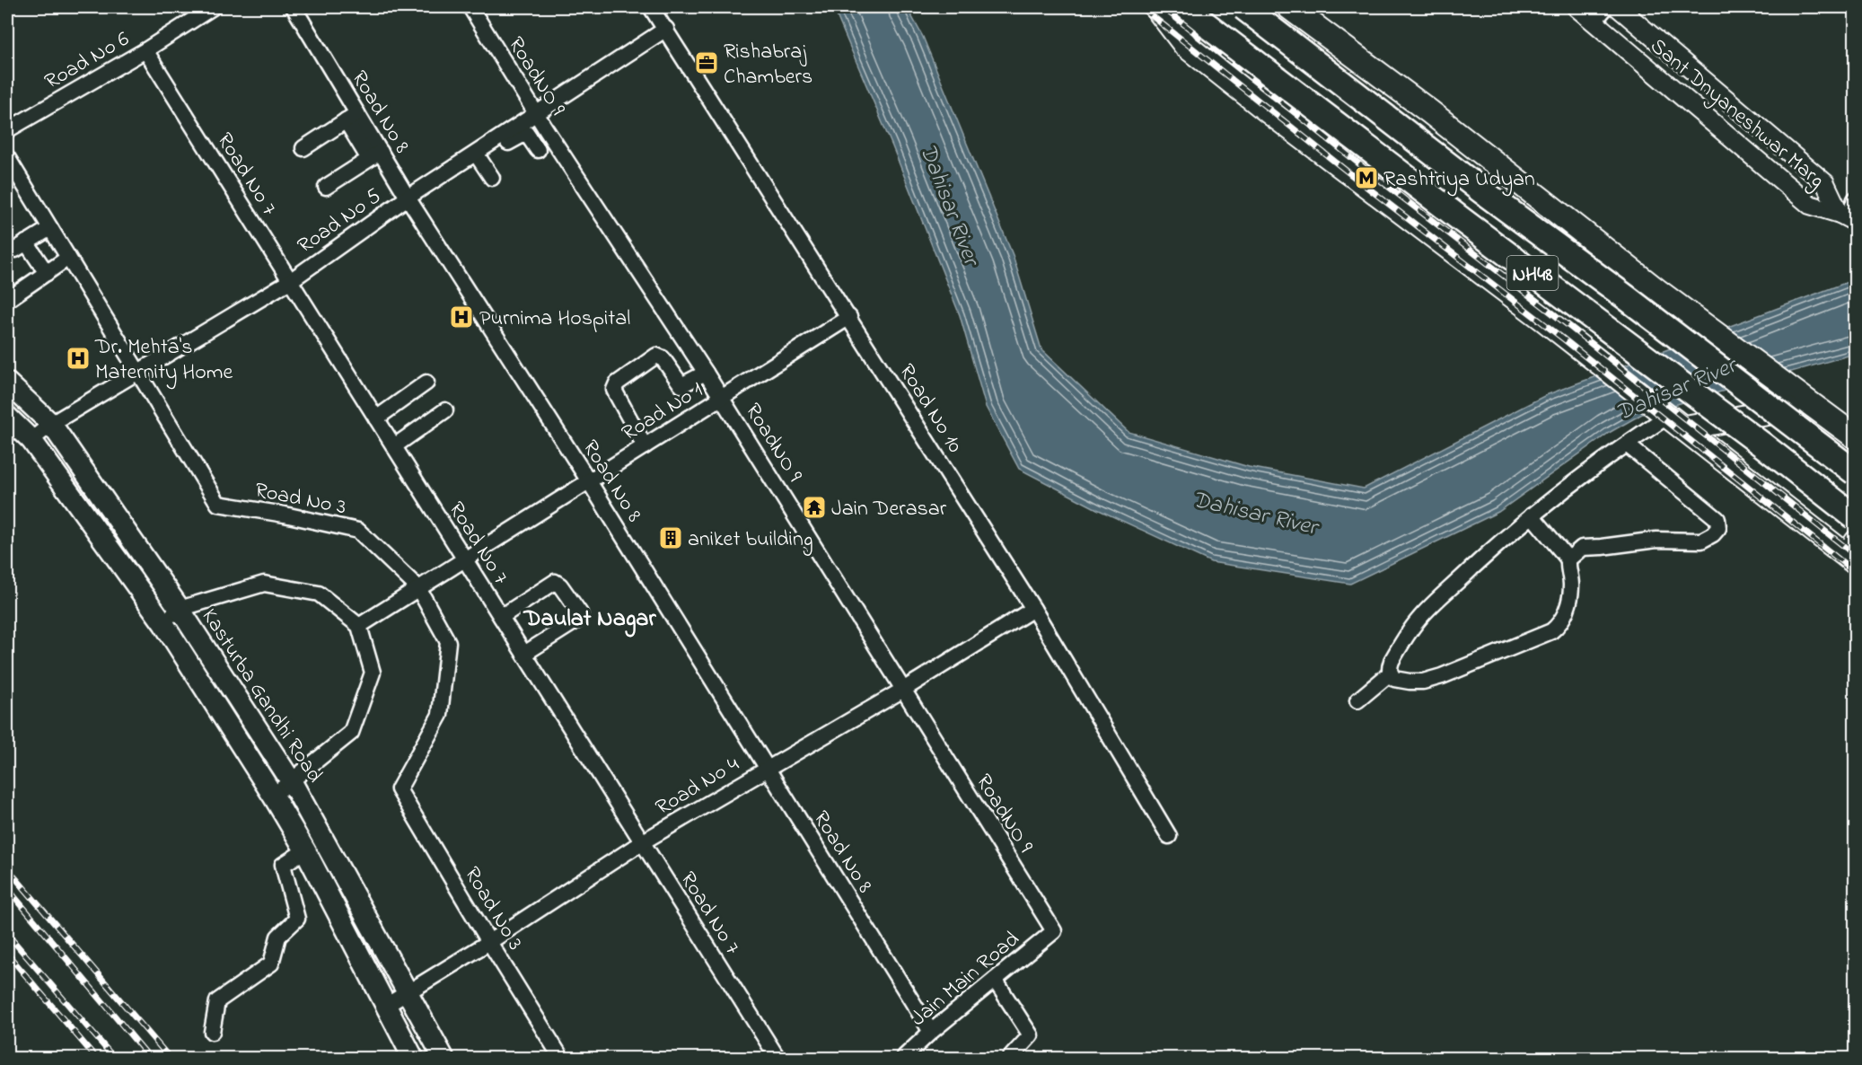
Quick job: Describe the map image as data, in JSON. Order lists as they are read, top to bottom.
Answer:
{
  "streets": {
    "highway": ["NH48"],
    "main road": ["Kasturba Gandhi Road"],
    "street": [
      "Road No 6",
      "RoadNO 9",
      "Road No 8",
      "Sant Dnyaneshwar Marg",
      "Road No 7",
      "Road No 5",
      "Road No 10",
      "Road No 1",
      "Road No 3",
      "Road No 4",
      "Jain Main Road"
    ]
  },
  "crossings": [
    ["Road No 6", "Road No 7"],
    ["RoadNO 9", "Road No 5"],
    ["RoadNO 9", "Road No 1"],
    ["RoadNO 9", "Road No 4"],
    ["RoadNO 9", "Jain Main Road"],
    ["Road No 8", "Road No 5"],
    ["Road No 8", "Road No 1"],
    ["Road No 8", "Road No 4"],
    ["Road No 8", "Jain Main Road"],
    ["Road No 7", "Road No 5"],
    ["Road No 7", "Road No 1"],
    ["Road No 7", "Road No 4"],
    ["Road No 5", "Road No 10"],
    ["Road No 5", "Road No 3"],
    ["Road No 5", "Kasturba Gandhi Road"],
    ["Road No 10", "Road No 1"],
    ["Road No 10", "Road No 4"],
    ["Road No 1", "Road No 3"],
    ["Road No 3", "Road No 4"],
    ["Kasturba Gandhi Road", "Road No 4"]
  ],
  "districts": ["Daulat Nagar"],
  "water": ["Dahisar River"],
  "places": {
    "office": ["Rishabraj Chambers"],
    "metro station": ["Rashtriya Udyan"],
    "hospital": ["Purnima Hospital", "Dr. Mehta's Maternity Home"],
    "temple": ["Jain Derasar"],
    "building": ["aniket building"]
  }
}
